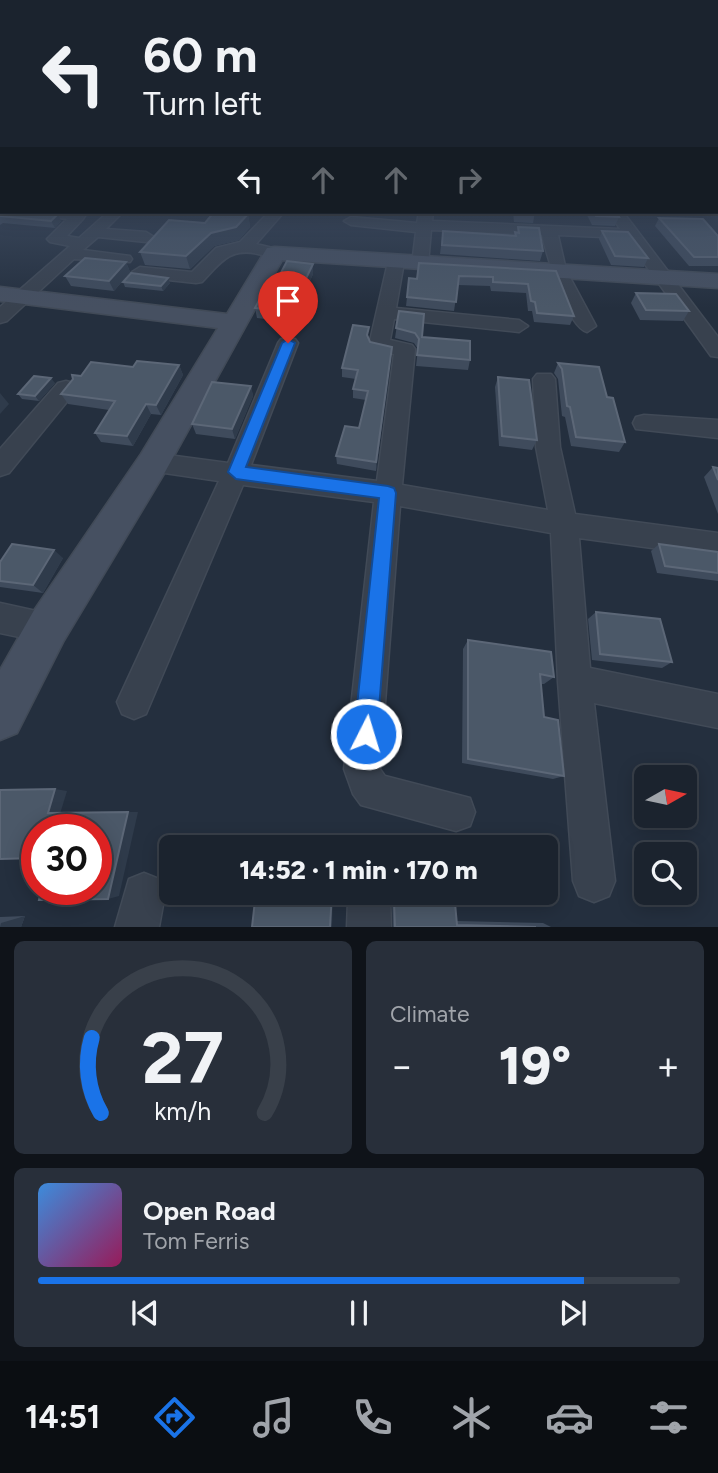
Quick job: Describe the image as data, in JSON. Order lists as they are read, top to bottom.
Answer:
{
  "north": "right",
  "page": {
    "turn": ["60 m", "Turn left"],
    "limit": "30",
    "trip": "14:52 · 1 min · 170 m",
    "tile": "Climate",
    "heat": ["−", "19°", "+"],
    "song": ["Open Road", "Tom Ferris"],
    "tabs": "14:51",
    "gauge": ["27", "km/h"]
  }
}
